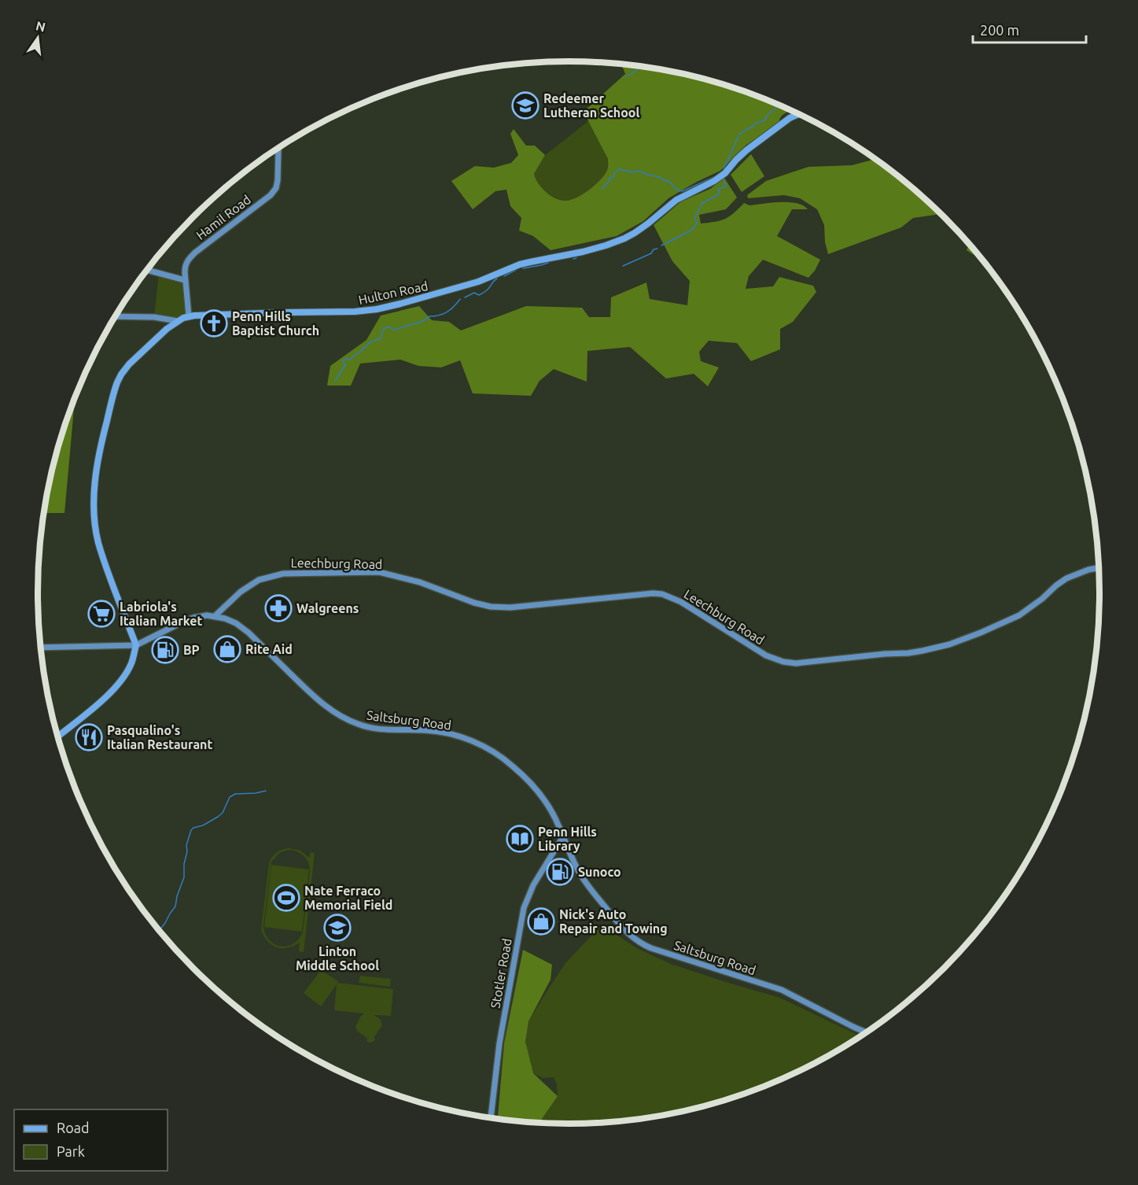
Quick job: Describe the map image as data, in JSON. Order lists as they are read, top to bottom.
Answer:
{
  "streets": {
    "main road": ["Hulton Road"],
    "street": [
      "Hamil Road",
      "Leechburg Road",
      "Saltsburg Road",
      "Stotler Road"
    ]
  },
  "crossings": [
    ["Hamil Road", "Hulton Road"],
    ["Hulton Road", "Saltsburg Road"],
    ["Leechburg Road", "Saltsburg Road"],
    ["Saltsburg Road", "Stotler Road"]
  ],
  "places": {
    "school or university": ["Redeemer Lutheran School", "Linton Middle School"],
    "church": ["Penn Hills Baptist Church"],
    "pharmacy": ["Walgreens"],
    "supermarket": ["Labriola's Italian Market"],
    "shop": ["Rite Aid", "Nick's Auto Repair and Towing"],
    "fuel station": ["BP", "Sunoco"],
    "restaurant": ["Pasqualino's Italian Restaurant"],
    "library": ["Penn Hills Library"],
    "sports": ["Nate Ferraco Memorial Field"]
  },
  "legend": ["Road", "Park"],
  "scale_bar": "200 m",
  "north": "top"
}
